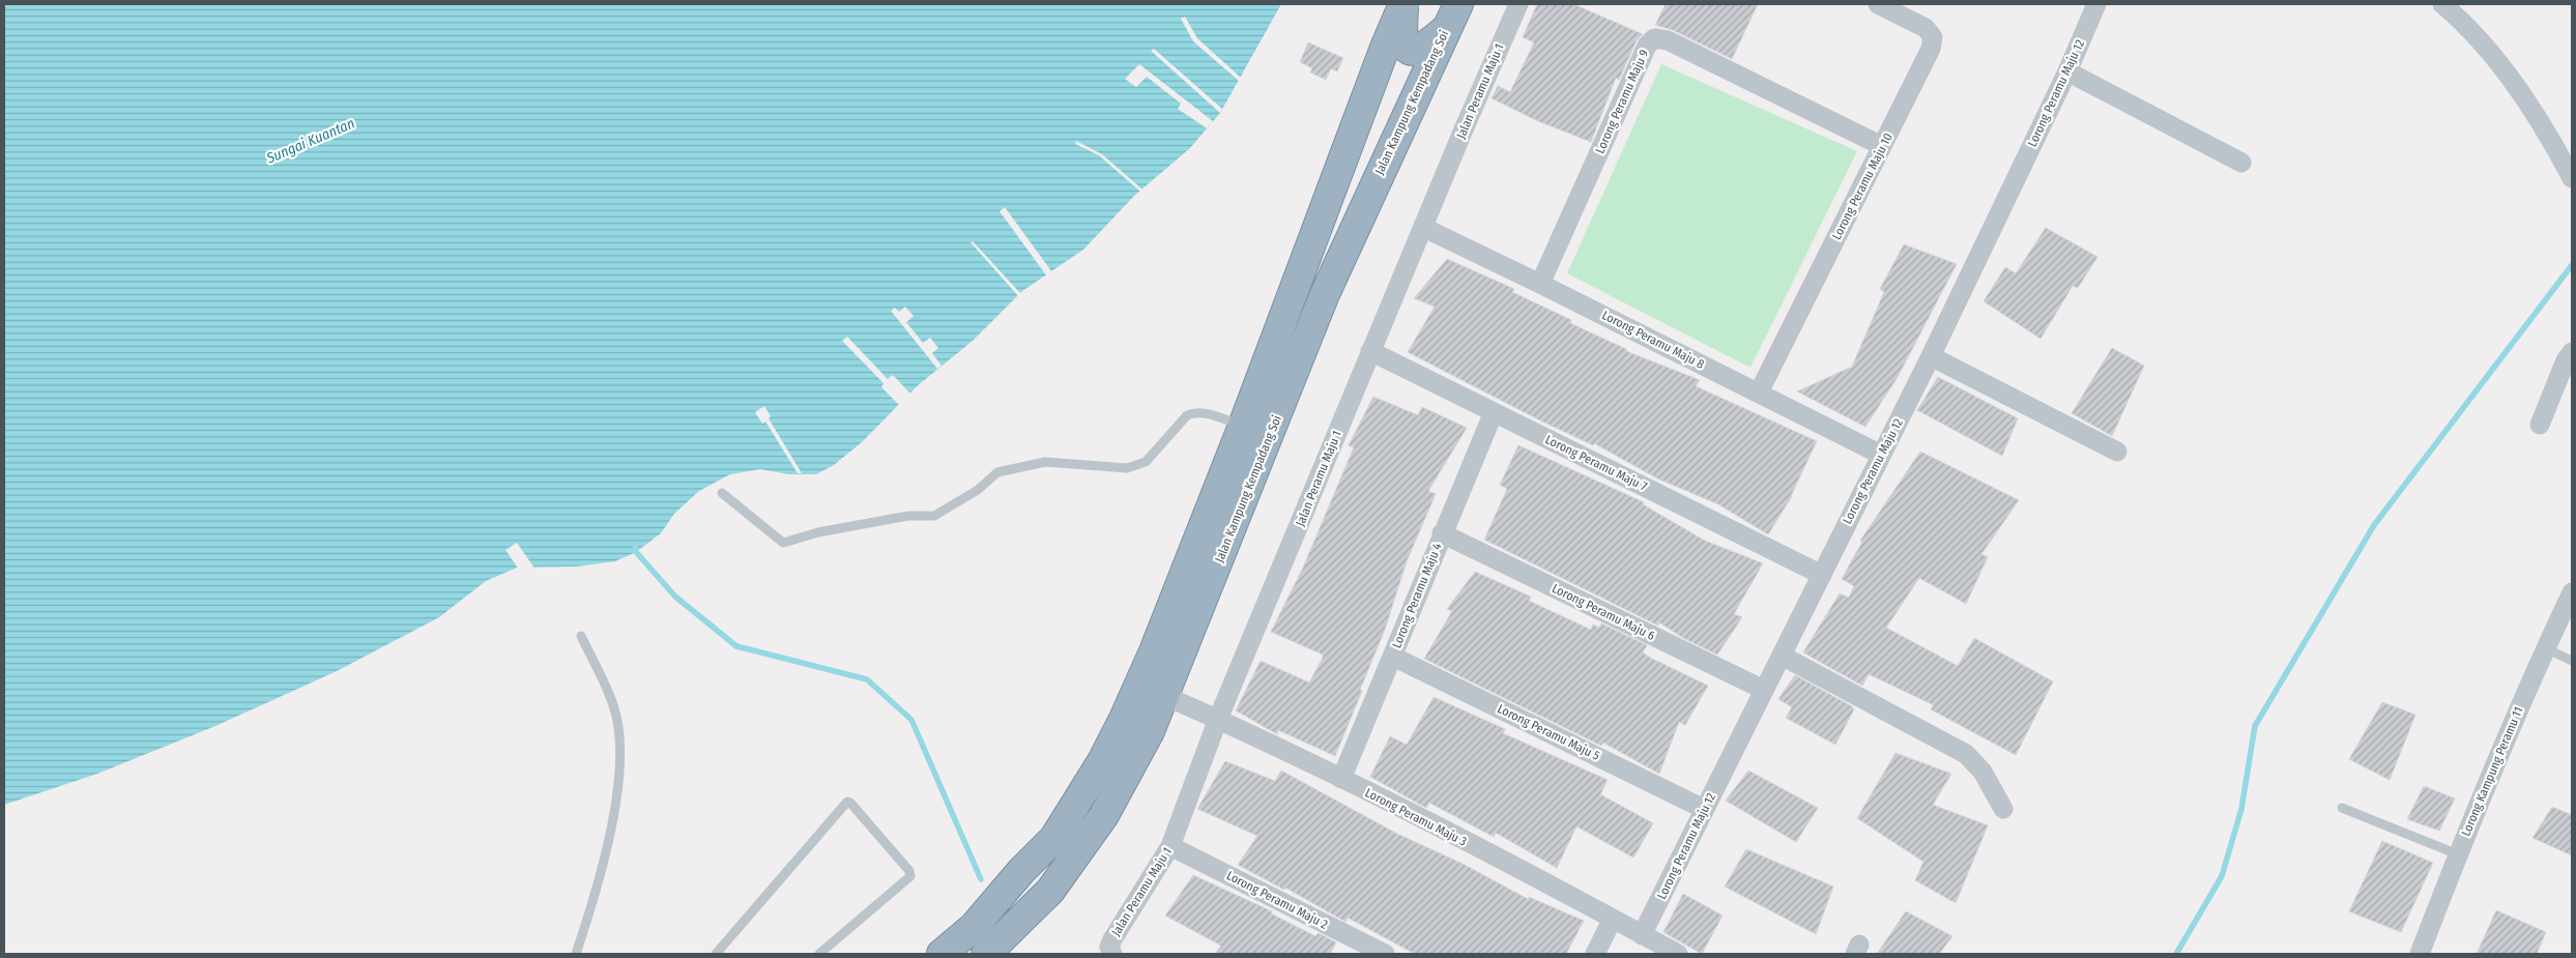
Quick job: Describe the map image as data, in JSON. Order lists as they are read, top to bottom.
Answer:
{
  "streets": {
    "highway": ["Jalan Kampung Kempadang Soi"],
    "street": [
      "Jalan Peramu Maju 1",
      "Lorong Peramu Maju 12",
      "Lorong Peramu Maju 9",
      "Lorong Peramu Maju 10",
      "Lorong Peramu Maju 8",
      "Lorong Peramu Maju 7",
      "Lorong Peramu Maju 4",
      "Lorong Peramu Maju 6",
      "Lorong Peramu Maju 5",
      "Lorong Kampung Peramu 11",
      "Lorong Peramu Maju 3",
      "Lorong Peramu Maju 2"
    ]
  },
  "crossings": [
    ["Jalan Peramu Maju 1", "Lorong Peramu Maju 8"],
    ["Jalan Peramu Maju 1", "Lorong Peramu Maju 7"],
    ["Jalan Peramu Maju 1", "Lorong Peramu Maju 3"],
    ["Jalan Peramu Maju 1", "Lorong Peramu Maju 2"],
    ["Lorong Peramu Maju 12", "Lorong Peramu Maju 8"],
    ["Lorong Peramu Maju 12", "Lorong Peramu Maju 7"],
    ["Lorong Peramu Maju 12", "Lorong Peramu Maju 6"],
    ["Lorong Peramu Maju 12", "Lorong Peramu Maju 5"],
    ["Lorong Peramu Maju 12", "Lorong Peramu Maju 3"],
    ["Lorong Peramu Maju 9", "Lorong Peramu Maju 10"],
    ["Lorong Peramu Maju 9", "Lorong Peramu Maju 8"],
    ["Jalan Kampung Kempadang Soi", "Lorong Peramu Maju 3"],
    ["Lorong Peramu Maju 10", "Lorong Peramu Maju 8"],
    ["Lorong Peramu Maju 7", "Lorong Peramu Maju 4"],
    ["Lorong Peramu Maju 4", "Lorong Peramu Maju 6"],
    ["Lorong Peramu Maju 4", "Lorong Peramu Maju 5"],
    ["Lorong Peramu Maju 4", "Lorong Peramu Maju 3"]
  ],
  "water": ["Sungai Kuantan"]
}
